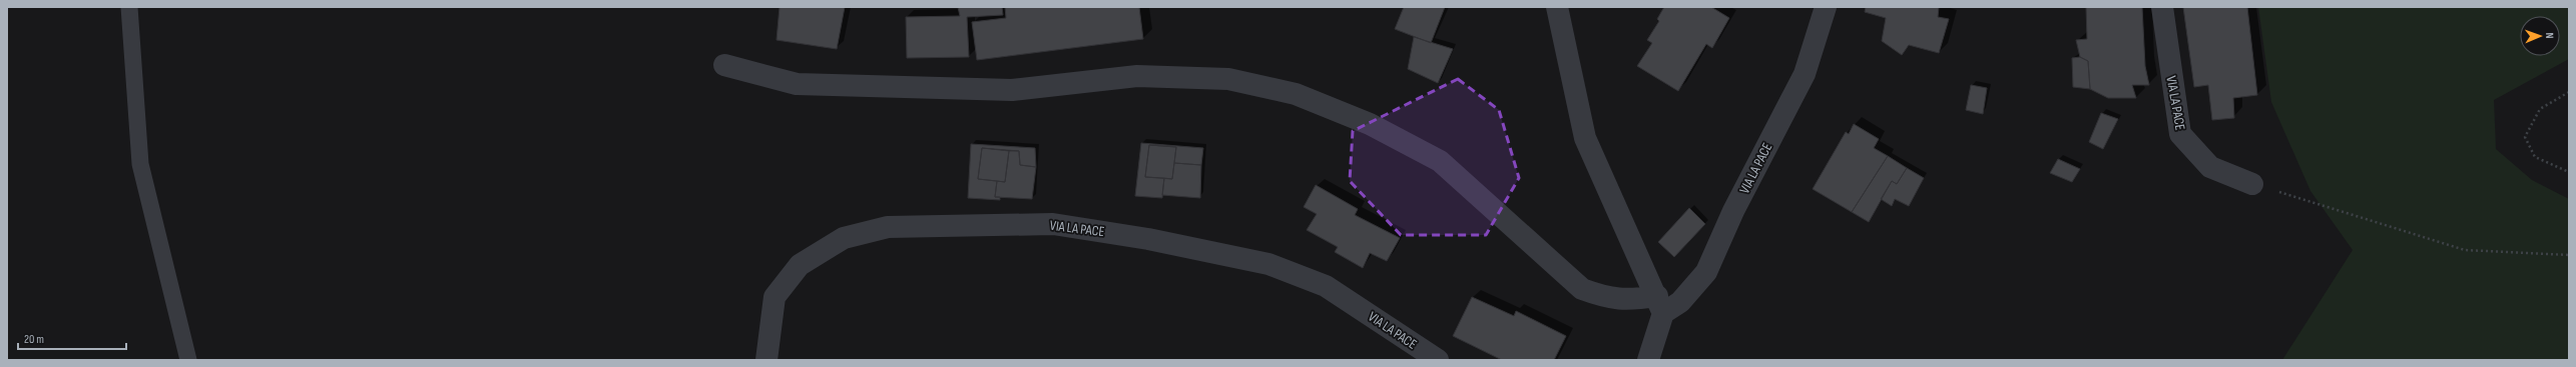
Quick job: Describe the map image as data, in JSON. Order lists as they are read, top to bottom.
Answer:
{
  "streets": {
    "street": ["VIA LA PACE"]
  },
  "scale_bar": "20 m",
  "north": "right"
}
